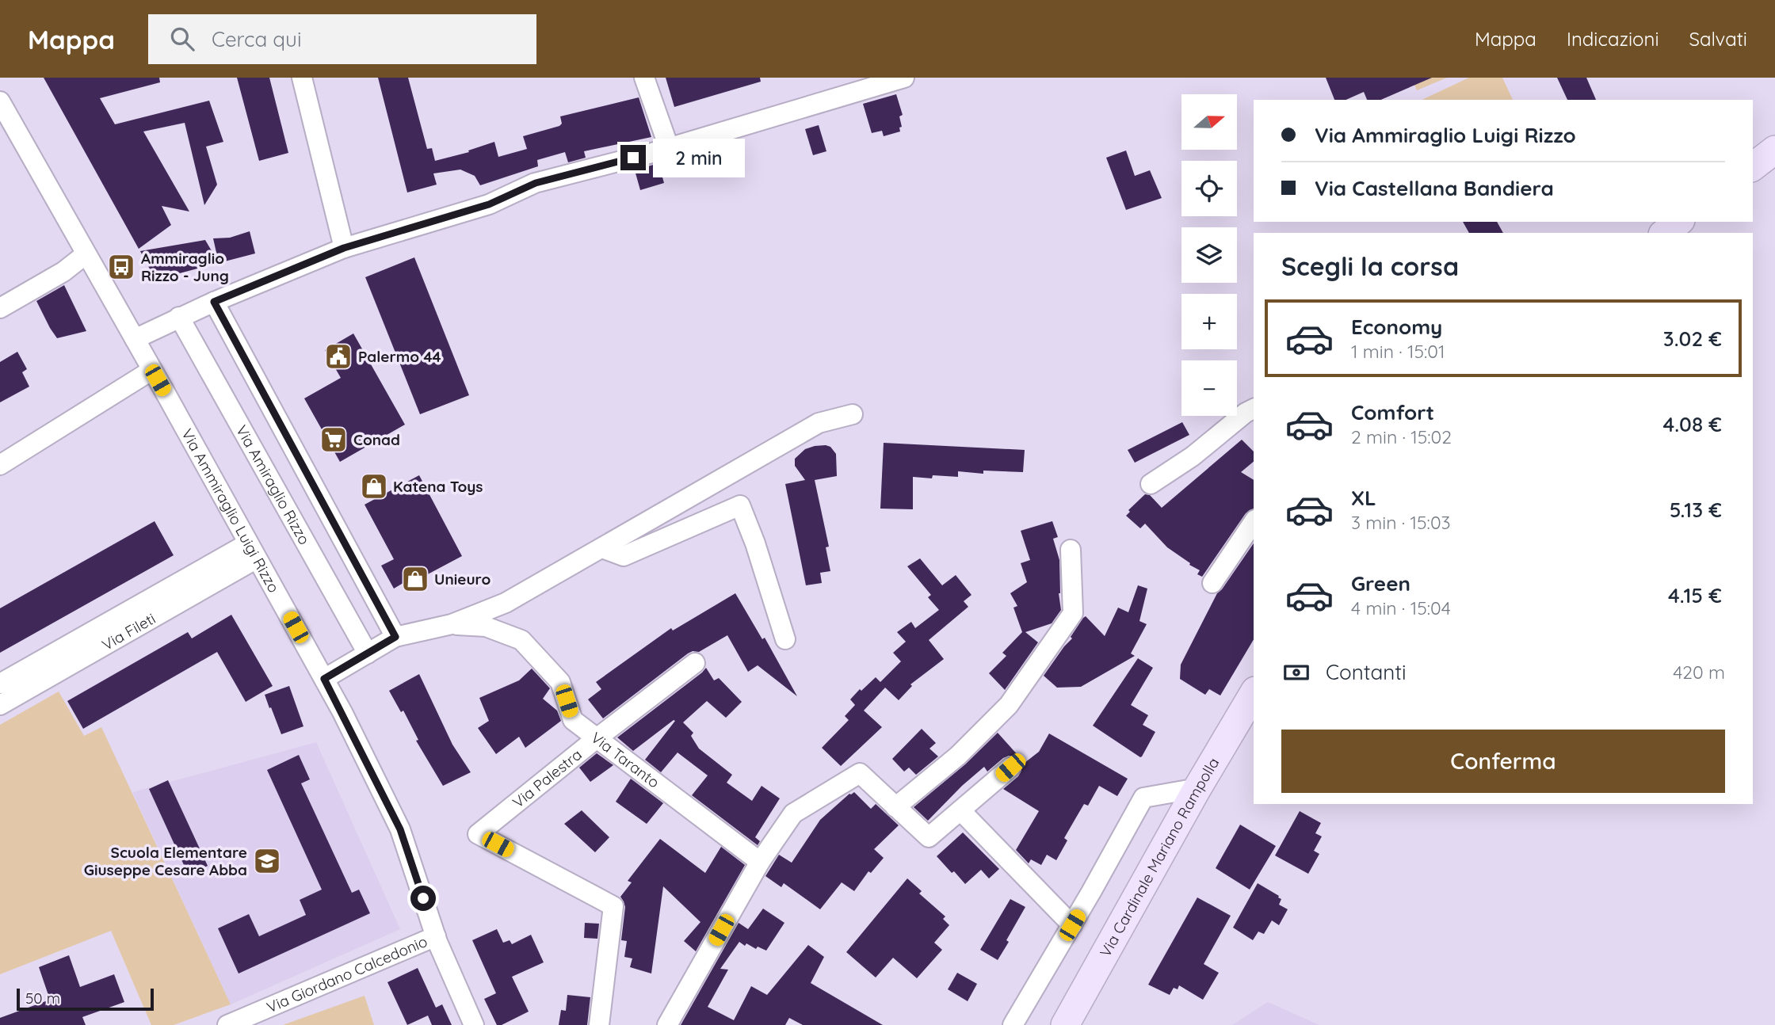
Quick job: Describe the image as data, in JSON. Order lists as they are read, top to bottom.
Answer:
{
  "streets": {
    "street": [
      "Via Amiraglio Rizzo",
      "Via Ammiraglio Luigi Rizzo",
      "Via Fileti",
      "Via Taranto",
      "Via Palestra",
      "Via Cardinale Mariano Rampolla",
      "Via Giordano Calcedonio"
    ]
  },
  "crossings": [
    ["Via Ammiraglio Luigi Rizzo", "Via Fileti"],
    ["Via Ammiraglio Luigi Rizzo", "Via Giordano Calcedonio"],
    ["Via Taranto", "Via Palestra"]
  ],
  "places": {
    "bus stop": ["Ammiraglio Rizzo - Jung"],
    "public building": ["Palermo 44"],
    "supermarket": ["Conad"],
    "shop": ["Katena Toys", "Unieuro"],
    "school or university": ["Scuola Elementare Giuseppe Cesare Abba"]
  },
  "scale_bar": "50 m",
  "north": "right",
  "page": {
    "header": "Mappa",
    "search": "Cerca qui",
    "nav": ["Mappa", "Indicazioni", "Salvati"],
    "map_buttons": ["+", "−"],
    "banner": ["Via Ammiraglio Luigi Rizzo", "Via Castellana Bandiera"],
    "bubble": "2 min",
    "heading": "Scegli la corsa",
    "list": [
      {
        "name": "Economy",
        "note": "1 min · 15:01",
        "value": "3.02 €"
      },
      {
        "name": "Comfort",
        "note": "2 min · 15:02",
        "value": "4.08 €"
      },
      {
        "name": "XL",
        "note": "3 min · 15:03",
        "value": "5.13 €"
      },
      {
        "name": "Green",
        "note": "4 min · 15:04",
        "value": "4.15 €"
      }
    ],
    "pay": ["Contanti", "420 m"],
    "buttons": "Conferma",
    "scale": "50 m"
  }
}
